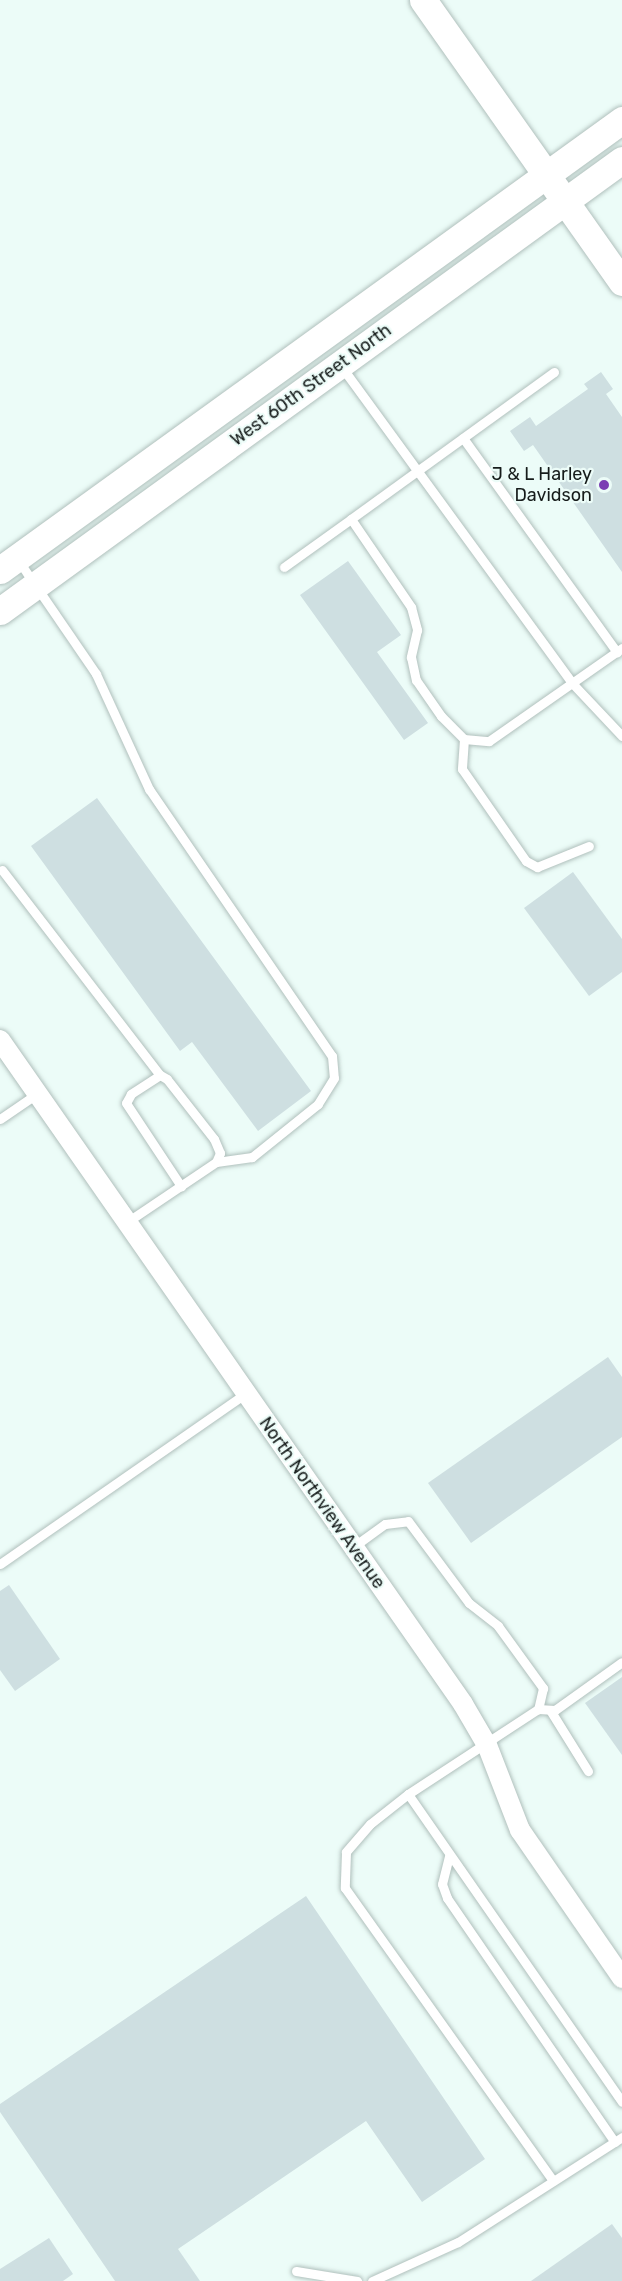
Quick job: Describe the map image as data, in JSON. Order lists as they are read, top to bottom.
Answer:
{
  "streets": {
    "main road": ["West 60th Street North"],
    "street": ["North Northview Avenue"]
  },
  "places": ["J & L Harley Davidson"]
}
